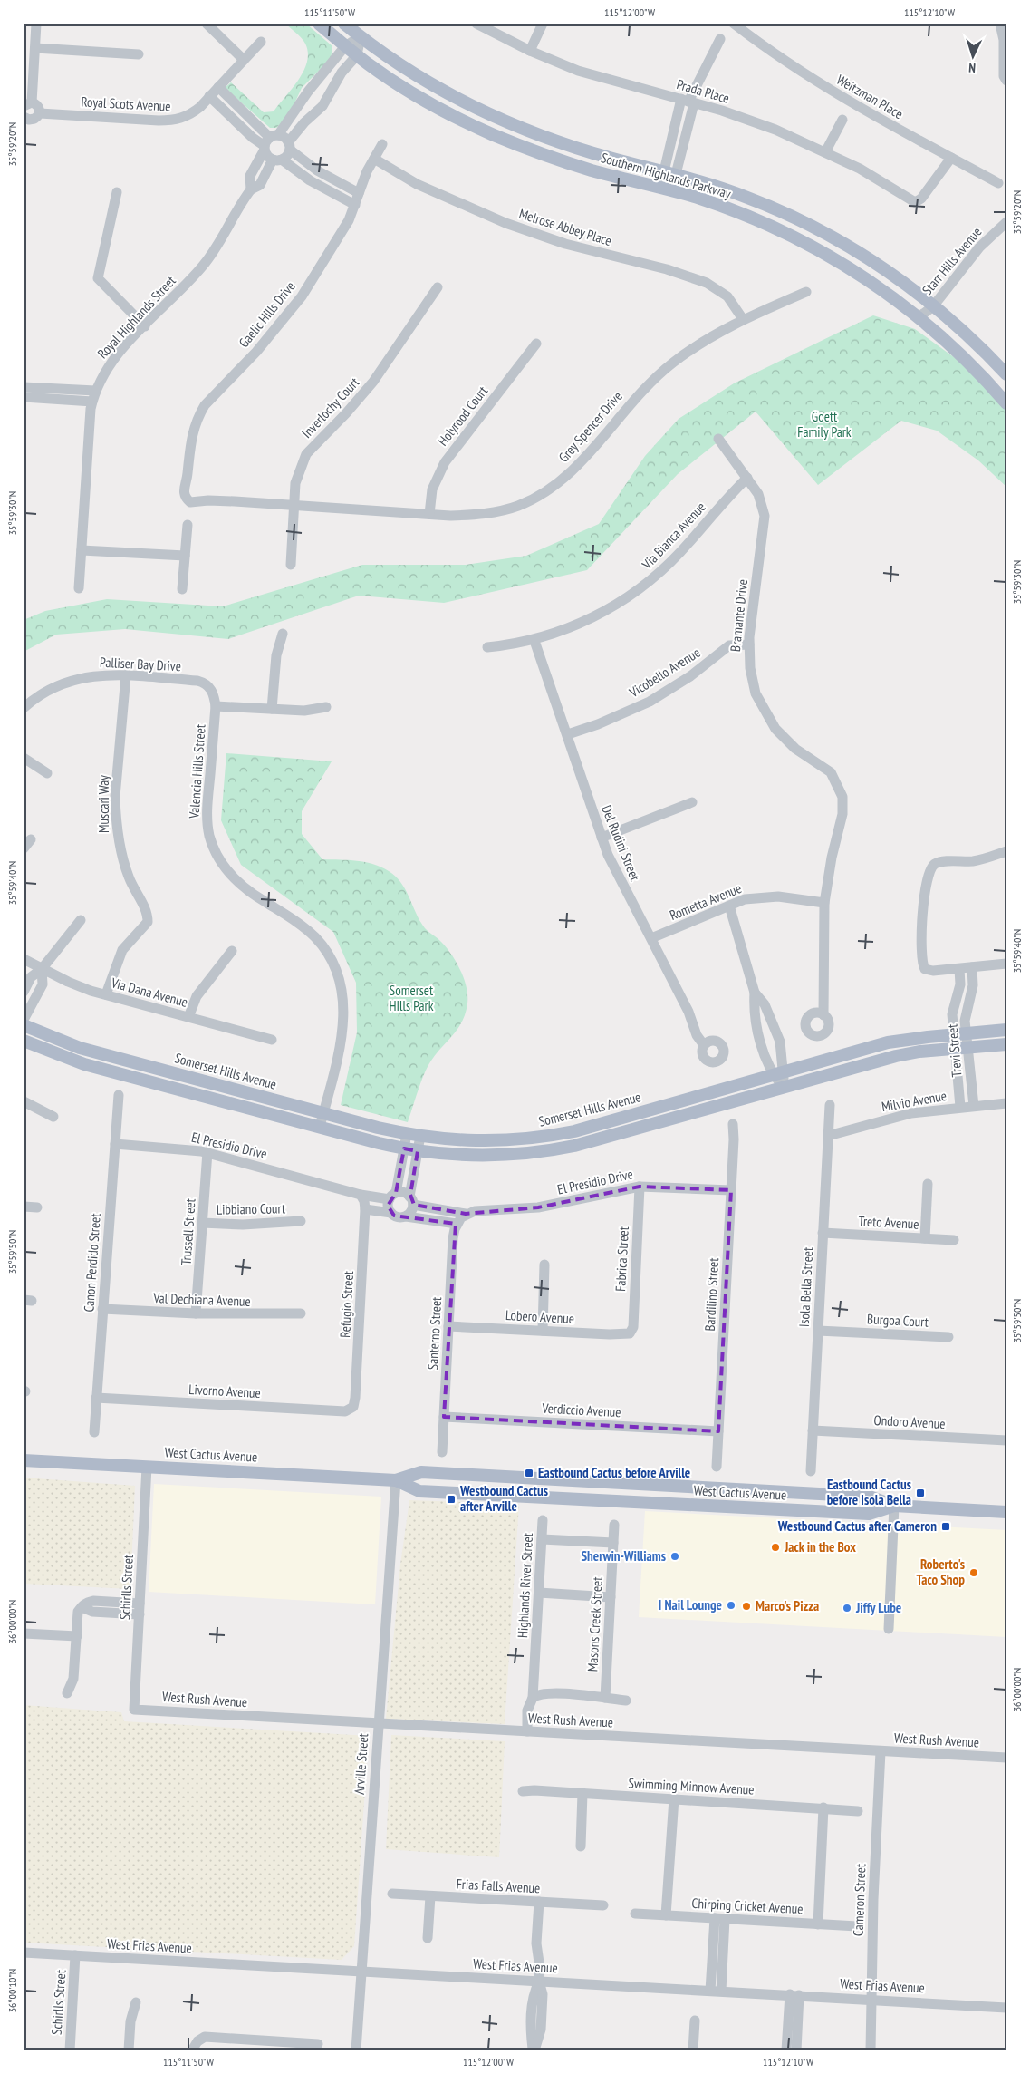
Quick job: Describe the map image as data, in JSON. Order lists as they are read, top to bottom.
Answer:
{
  "streets": {
    "main road": ["Southern Highlands Parkway", "Somerset Hills Avenue", "West Cactus Avenue"],
    "street": [
      "Prada Place",
      "Weitzman Place",
      "Royal Scots Avenue",
      "Melrose Abbey Place",
      "Starr Hills Avenue",
      "Gaelic Hills Drive",
      "Royal Highlands Street",
      "Inverlochy Court",
      "Holyrood Court",
      "Grey Spencer Drive",
      "Via Bianca Avenue",
      "Bramante Drive",
      "Palliser Bay Drive",
      "Vicobello Avenue",
      "Valencia Hills Street",
      "Muscari Way",
      "Del Rudini Street",
      "Rometta Avenue",
      "Via Dana Avenue",
      "Trevi Street",
      "Milvio Avenue",
      "El Presidio Drive",
      "Libbiano Court",
      "Treto Avenue",
      "Trussell Street",
      "Fabrica Street",
      "Canon Perdido Street",
      "Isola Bella Street",
      "Bardilino Street",
      "Val Dechiana Avenue",
      "Refugio Street",
      "Lobero Avenue",
      "Burgoa Court",
      "Santerno Street",
      "Livorno Avenue",
      "Verdiccio Avenue",
      "Ondoro Avenue",
      "Highlands River Street",
      "Schirlls Street",
      "Masons Creek Street",
      "West Rush Avenue",
      "Arville Street",
      "Swimming Minnow Avenue",
      "Frias Falls Avenue",
      "Cameron Street",
      "Chirping Cricket Avenue",
      "West Frias Avenue"
    ]
  },
  "crossings": [
    ["Prada Place", "Weitzman Place"],
    ["Southern Highlands Parkway", "Starr Hills Avenue"],
    ["Southern Highlands Parkway", "Royal Highlands Street"],
    ["Melrose Abbey Place", "Gaelic Hills Drive"],
    ["Melrose Abbey Place", "Grey Spencer Drive"],
    ["Gaelic Hills Drive", "Grey Spencer Drive"],
    ["Inverlochy Court", "Grey Spencer Drive"],
    ["Holyrood Court", "Grey Spencer Drive"],
    ["Via Bianca Avenue", "Bramante Drive"],
    ["Via Bianca Avenue", "Del Rudini Street"],
    ["Bramante Drive", "Vicobello Avenue"],
    ["Bramante Drive", "Rometta Avenue"],
    ["Palliser Bay Drive", "Valencia Hills Street"],
    ["Palliser Bay Drive", "Muscari Way"],
    ["Vicobello Avenue", "Del Rudini Street"],
    ["Valencia Hills Street", "Somerset Hills Avenue"],
    ["Muscari Way", "Via Dana Avenue"],
    ["Del Rudini Street", "Rometta Avenue"],
    ["Trevi Street", "Somerset Hills Avenue"],
    ["Trevi Street", "Milvio Avenue"],
    ["Milvio Avenue", "Isola Bella Street"],
    ["El Presidio Drive", "Trussell Street"],
    ["El Presidio Drive", "Fabrica Street"],
    ["El Presidio Drive", "Canon Perdido Street"],
    ["El Presidio Drive", "Bardilino Street"],
    ["El Presidio Drive", "Refugio Street"],
    ["El Presidio Drive", "Santerno Street"],
    ["Libbiano Court", "Trussell Street"],
    ["Treto Avenue", "Isola Bella Street"],
    ["Trussell Street", "Val Dechiana Avenue"],
    ["Fabrica Street", "Lobero Avenue"],
    ["Canon Perdido Street", "Val Dechiana Avenue"],
    ["Canon Perdido Street", "Livorno Avenue"],
    ["Isola Bella Street", "Burgoa Court"],
    ["Isola Bella Street", "Ondoro Avenue"],
    ["Bardilino Street", "Verdiccio Avenue"],
    ["Refugio Street", "Livorno Avenue"],
    ["Lobero Avenue", "Santerno Street"],
    ["Santerno Street", "Verdiccio Avenue"],
    ["West Cactus Avenue", "Schirlls Street"],
    ["West Cactus Avenue", "Arville Street"],
    ["Highlands River Street", "West Rush Avenue"],
    ["Schirlls Street", "West Rush Avenue"],
    ["Schirlls Street", "West Frias Avenue"],
    ["West Rush Avenue", "Arville Street"],
    ["West Rush Avenue", "Cameron Street"],
    ["Arville Street", "West Frias Avenue"],
    ["Cameron Street", "West Frias Avenue"]
  ],
  "parks": ["Goett Family Park", "Somerset HIlls Park"],
  "places": {
    "transit": [
      "Eastbound Cactus before Arville",
      "Eastbound Cactus before Isola Bella",
      "Westbound Cactus after Arville",
      "Westbound Cactus after Cameron"
    ],
    "other": [
      "Jack in the Box",
      "Sherwin-Williams",
      "Roberto's Taco Shop",
      "I Nail Lounge",
      "Marco's Pizza",
      "Jiffy Lube"
    ]
  },
  "north": "bottom",
  "coordinates": [
    "115°11'50\"W",
    "115°12'00\"W",
    "115°12'10\"W",
    "35°59'20\"N",
    "35°59'30\"N",
    "35°59'40\"N",
    "35°59'50\"N",
    "36°00'00\"N",
    "36°00'10\"N"
  ]
}
